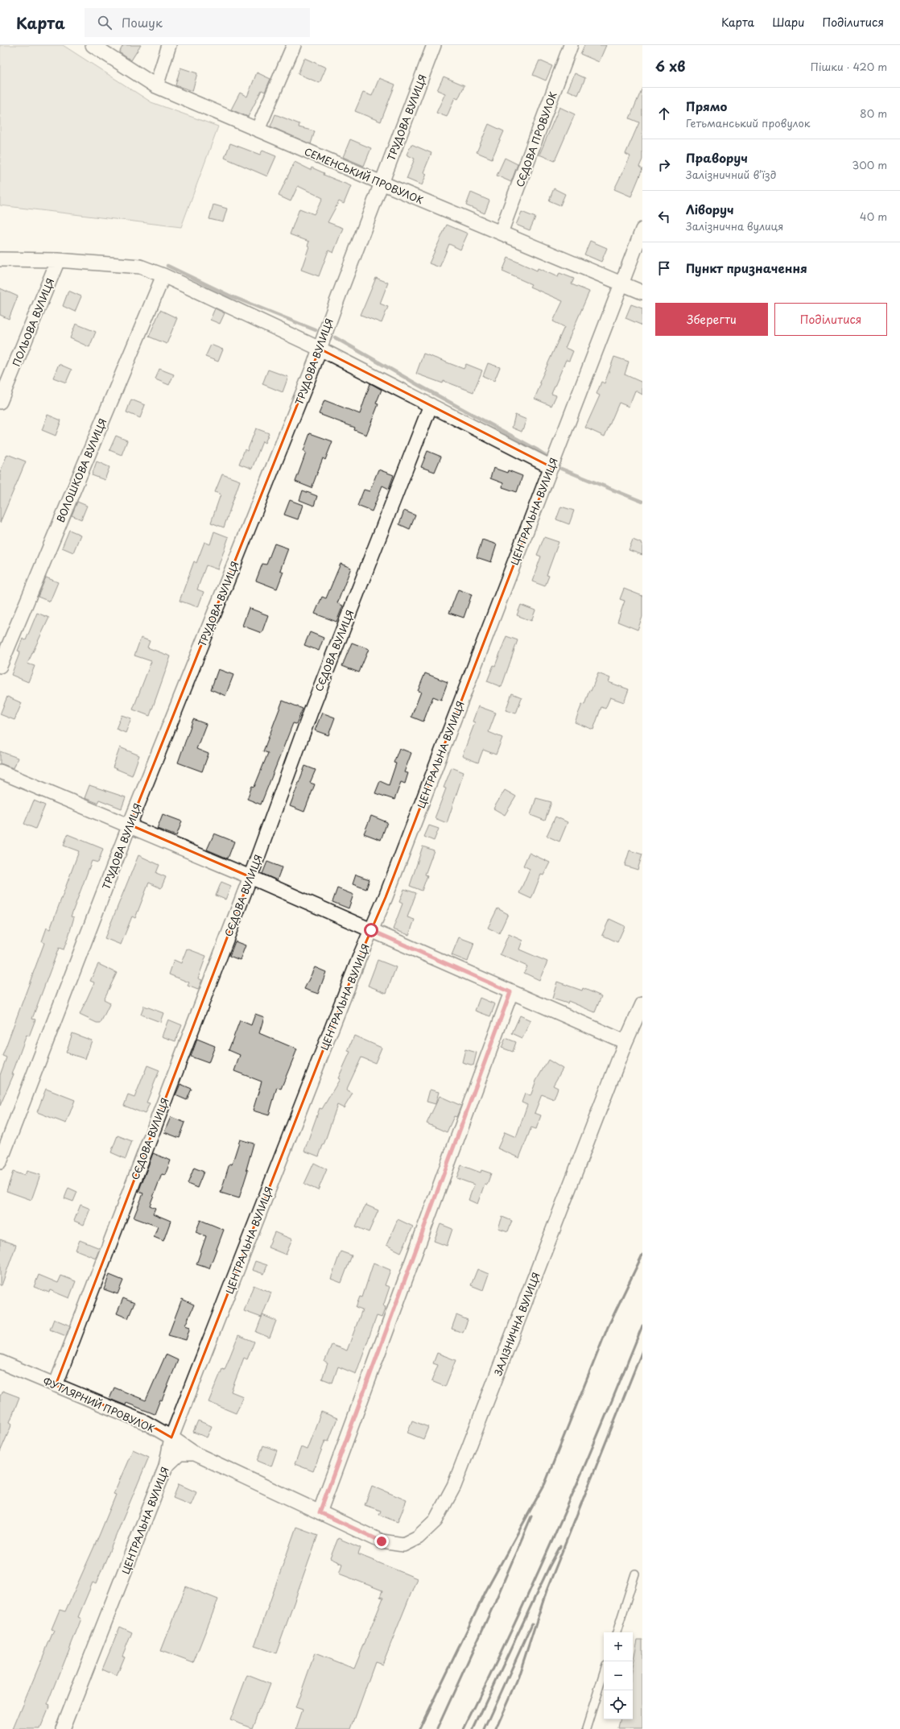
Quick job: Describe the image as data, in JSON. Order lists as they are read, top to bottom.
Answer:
{
  "streets": {
    "street": [
      "ТРУДОВА ВУЛИЦЯ",
      "СЄДОВА ПРОВУЛОК",
      "СЕМЕНСЬКИЙ ПРОВУЛОК",
      "ПОЛЬОВА ВУЛИЦЯ",
      "ВОЛОШКОВА ВУЛИЦЯ",
      "ЦЕНТРАЛЬНА ВУЛИЦЯ",
      "СЄДОВА ВУЛИЦЯ",
      "ЗАЛІЗНИЧНА ВУЛИЦЯ",
      "ФУТЛЯРНИЙ ПРОВУЛОК"
    ]
  },
  "crossings": [
    ["ТРУДОВА ВУЛИЦЯ", "СЕМЕНСЬКИЙ ПРОВУЛОК"],
    ["СЄДОВА ПРОВУЛОК", "СЕМЕНСЬКИЙ ПРОВУЛОК"],
    ["СЕМЕНСЬКИЙ ПРОВУЛОК", "ЦЕНТРАЛЬНА ВУЛИЦЯ"],
    ["ЦЕНТРАЛЬНА ВУЛИЦЯ", "ФУТЛЯРНИЙ ПРОВУЛОК"],
    ["СЄДОВА ВУЛИЦЯ", "ФУТЛЯРНИЙ ПРОВУЛОК"],
    ["ЗАЛІЗНИЧНА ВУЛИЦЯ", "ФУТЛЯРНИЙ ПРОВУЛОК"]
  ],
  "page": {
    "header": "Карта",
    "search": "Пошук",
    "nav": ["Карта", "Шари", "Поділитися"],
    "heading": ["6 хв", "Пішки · 420 m"],
    "list": [
      ["Прямо", "Гетьманський провулок", "80 m"],
      ["Праворуч", "Залізничний в’їзд", "300 m"],
      ["Ліворуч", "Залізнична вулиця", "40 m"],
      "Пункт призначення"
    ],
    "buttons": ["Зберегти", "Поділитися"],
    "map_buttons": ["+", "−"]
  }
}
